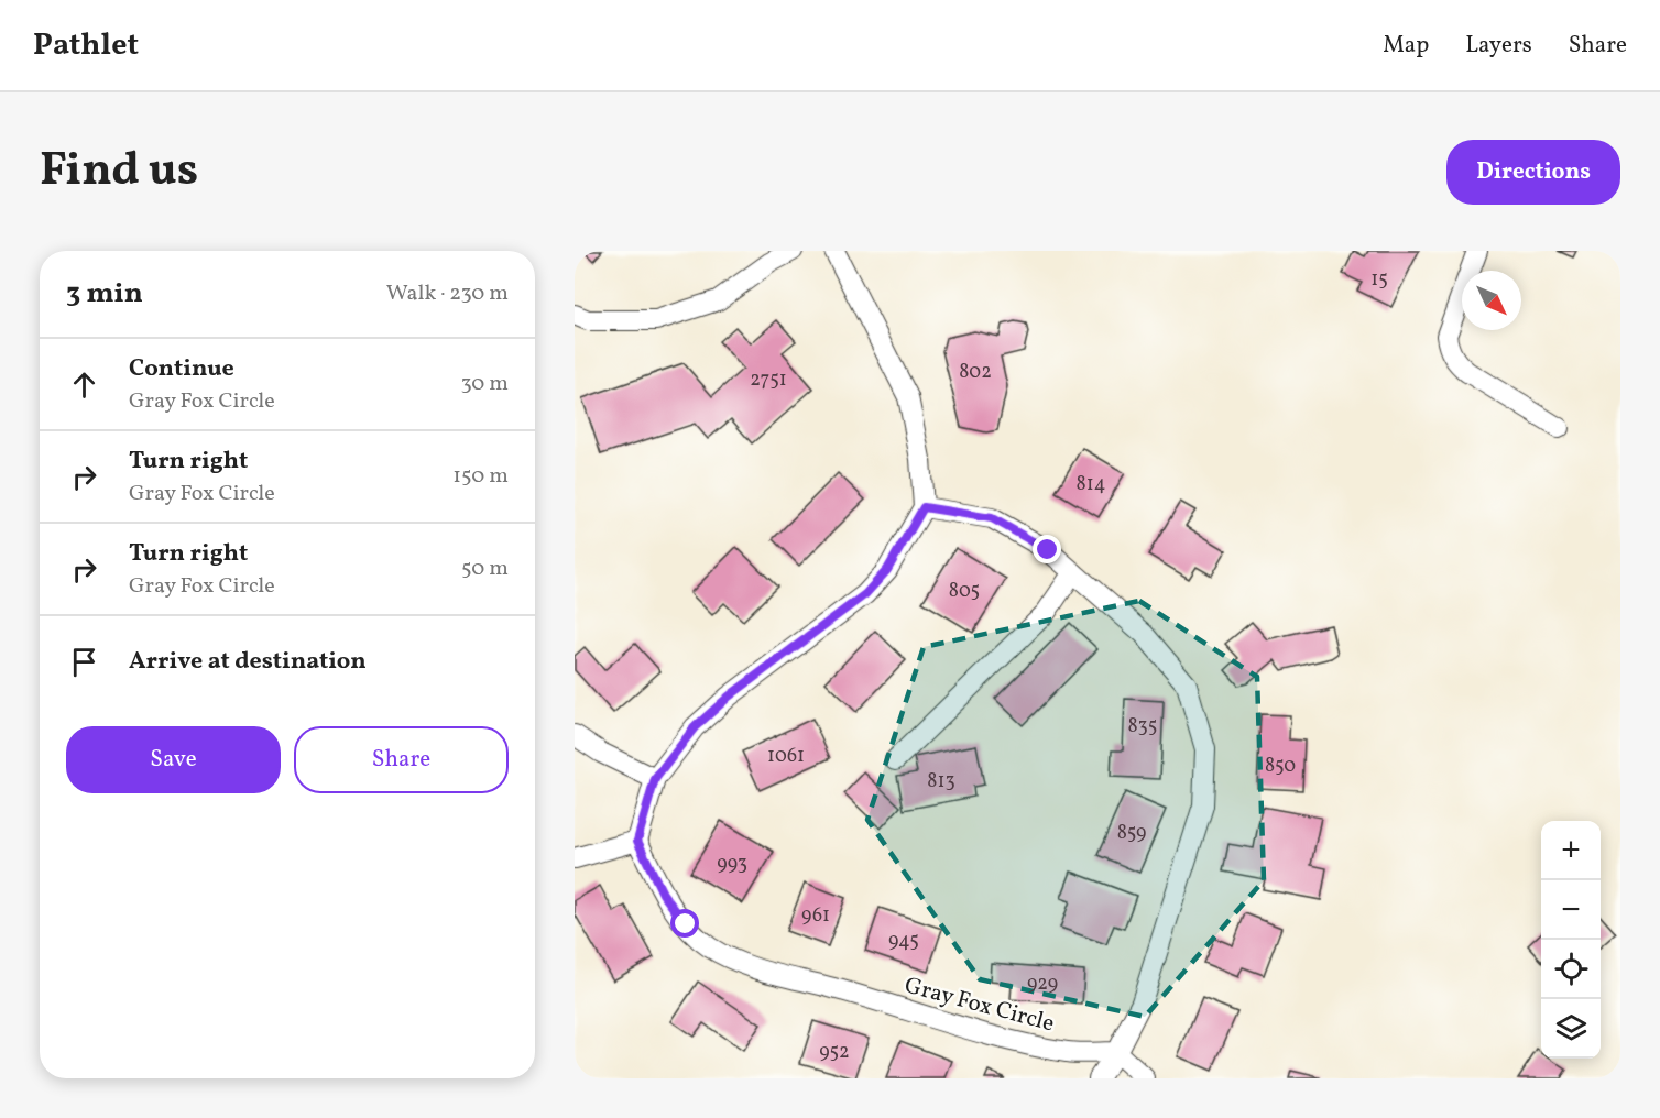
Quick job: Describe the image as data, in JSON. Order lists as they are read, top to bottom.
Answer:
{
  "streets": {
    "street": ["Gray Fox Circle"]
  },
  "house_numbers": [
    "15",
    "802",
    "2751",
    "814",
    "805",
    "835",
    "1061",
    "850",
    "813",
    "859",
    "993",
    "961",
    "945",
    "929",
    "952"
  ],
  "north": "bottom right",
  "page": {
    "header": "Pathlet",
    "nav": ["Map", "Layers", "Share"],
    "title": "Find us",
    "buttons": [
      "Directions",
      ["Save", "Share"]
    ],
    "heading": ["3 min", "Walk · 230 m"],
    "list": [
      ["Continue", "Gray Fox Circle", "30 m"],
      ["Turn right", "Gray Fox Circle", "150 m"],
      ["Turn right", "Gray Fox Circle", "50 m"],
      "Arrive at destination"
    ],
    "map_buttons": ["+", "−"]
  }
}
